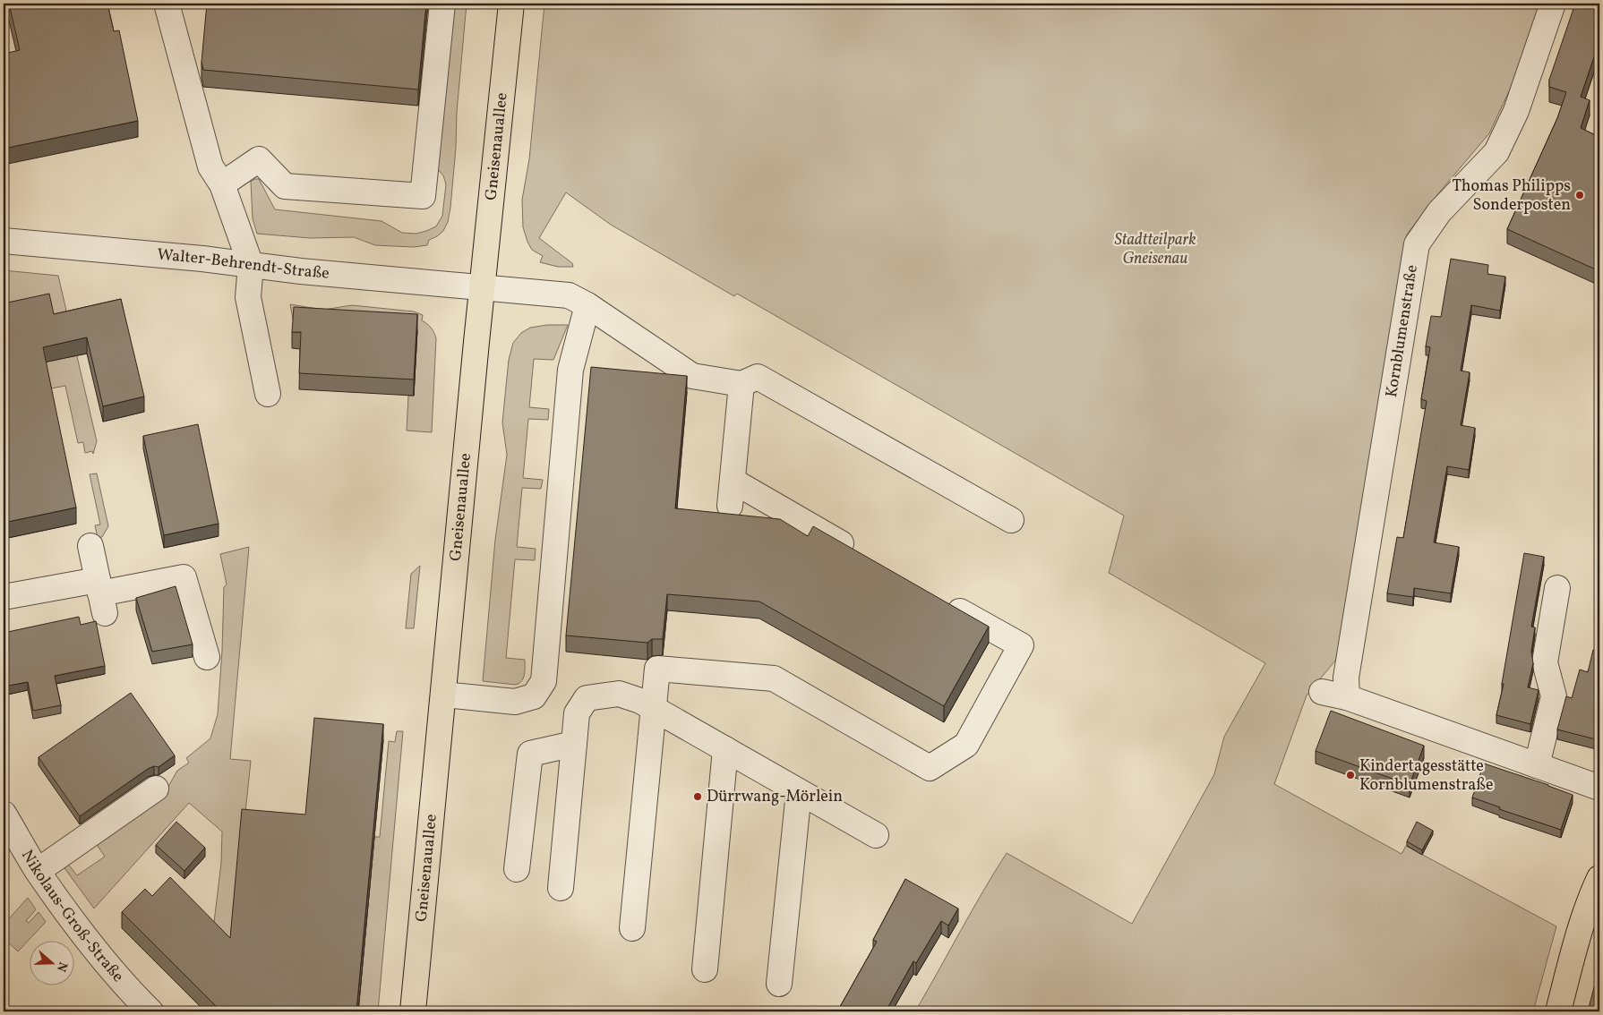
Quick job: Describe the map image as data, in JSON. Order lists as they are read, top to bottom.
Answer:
{
  "streets": {
    "main road": ["Gneisenauallee"],
    "street": ["Walter-Behrendt-Straße", "Kornblumenstraße", "Nikolaus-Groß-Straße"]
  },
  "crossings": [
    ["Gneisenauallee", "Walter-Behrendt-Straße"]
  ],
  "parks": ["Stadtteilpark Gneisenau"],
  "places": ["Thomas Philipps Sonderposten", "Kindertagesstätte Kornblumenstraße", "Dürrwang-Mörlein"],
  "north": "right"
}
